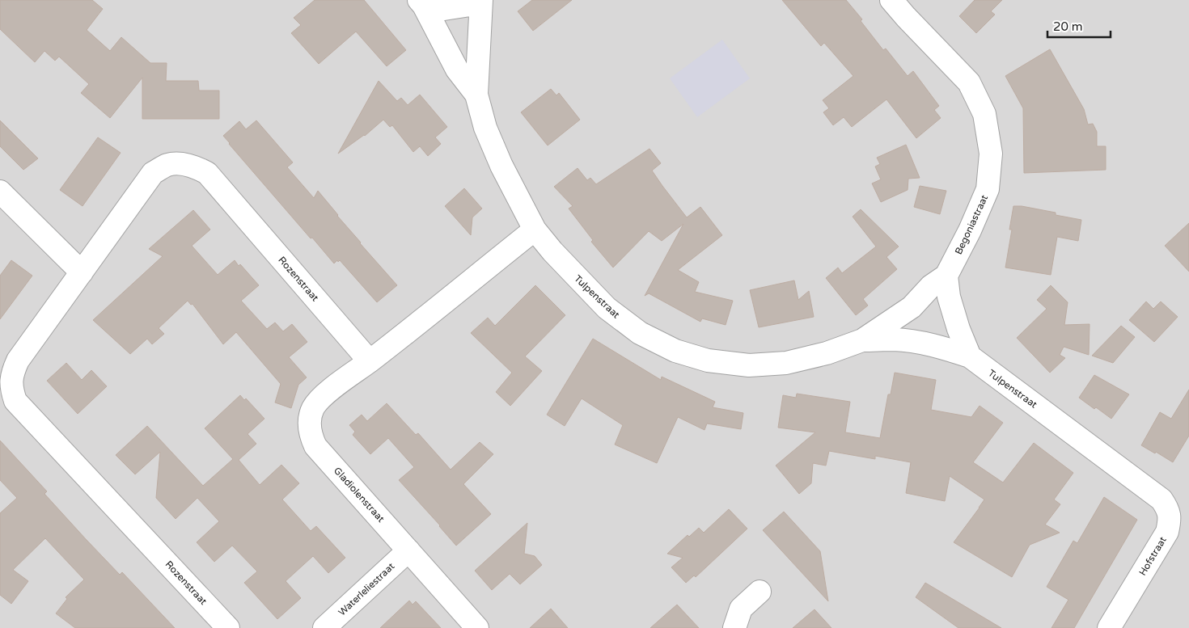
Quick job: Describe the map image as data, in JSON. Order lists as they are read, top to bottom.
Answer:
{
  "streets": {
    "street": [
      "Begoniastraat",
      "Rozenstraat",
      "Tulpenstraat",
      "Gladiolenstraat",
      "Hofstraat",
      "Waterleliestraat"
    ]
  },
  "crossings": [
    ["Begoniastraat", "Tulpenstraat"],
    ["Rozenstraat", "Gladiolenstraat"],
    ["Tulpenstraat", "Hofstraat"],
    ["Gladiolenstraat", "Waterleliestraat"]
  ],
  "scale_bar": "20 m"
}
